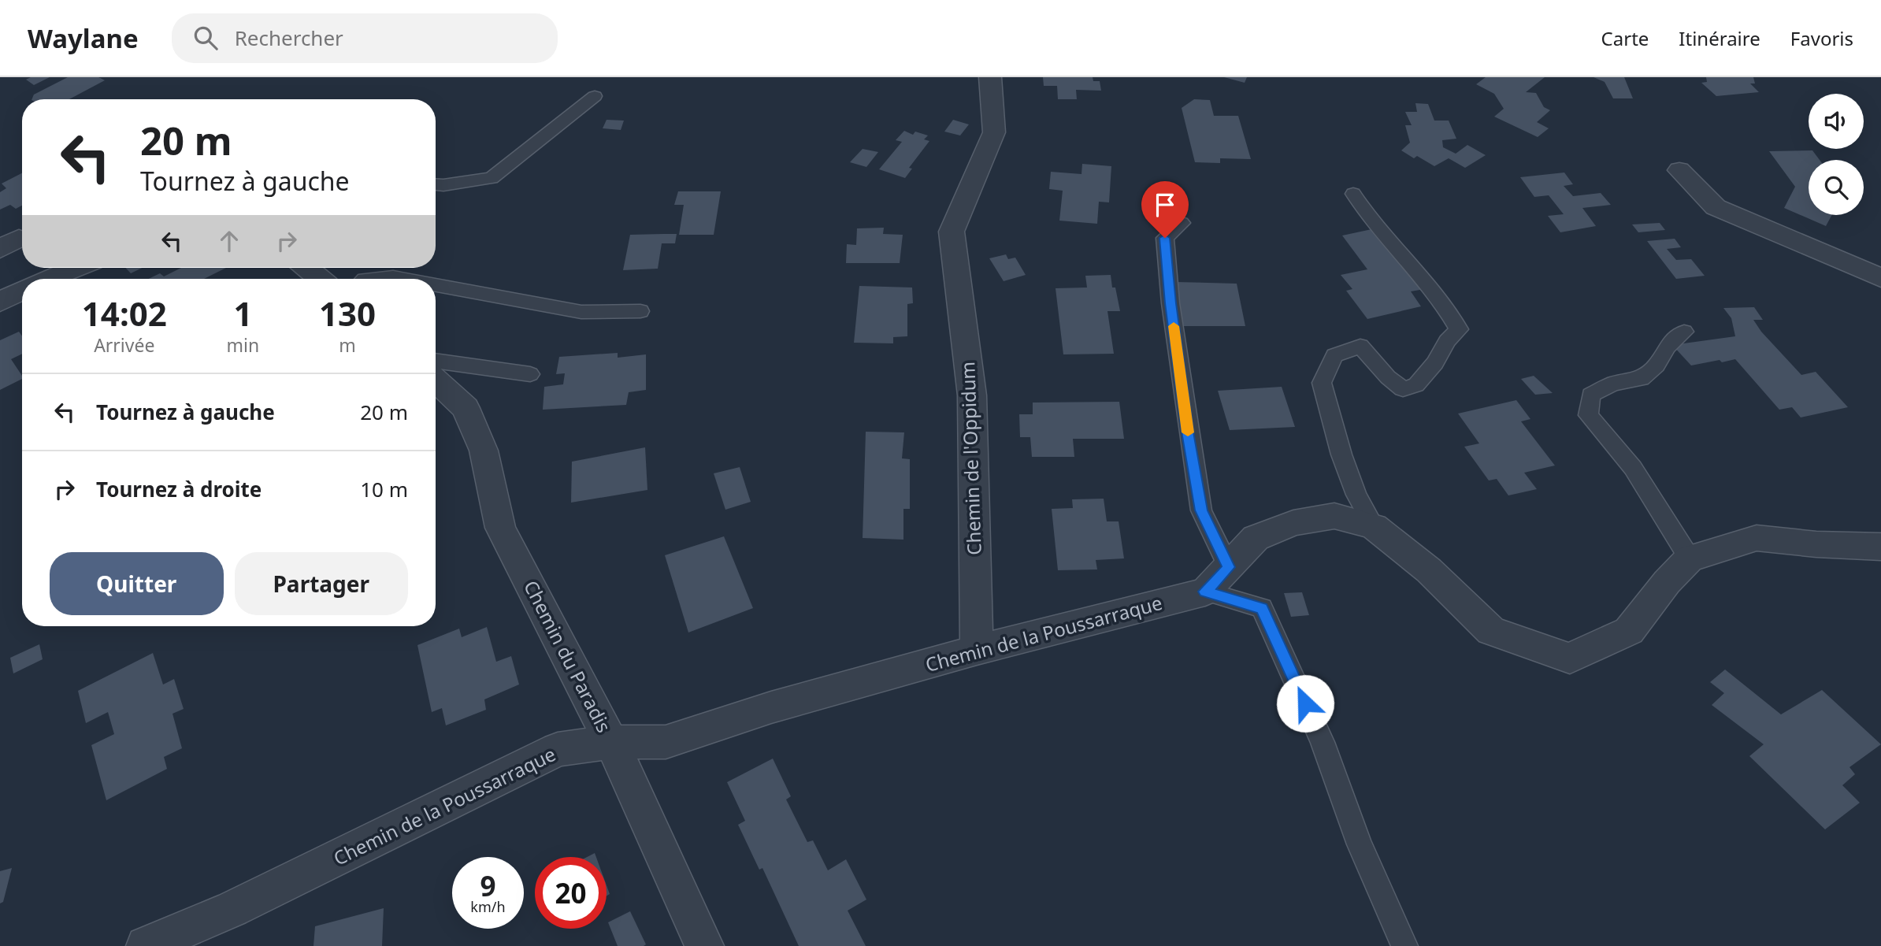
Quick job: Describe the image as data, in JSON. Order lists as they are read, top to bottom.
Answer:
{
  "streets": {
    "street": ["Chemin de l'Oppidum", "Chemin de la Poussarraque", "Chemin du Paradis"]
  },
  "crossings": [
    ["Chemin de l'Oppidum", "Chemin de la Poussarraque"],
    ["Chemin de la Poussarraque", "Chemin du Paradis"]
  ],
  "page": {
    "header": "Waylane",
    "search": "Rechercher",
    "nav": ["Carte", "Itinéraire", "Favoris"],
    "turn": ["20 m", "Tournez à gauche"],
    "eta": [
      "14:02",
      "Arrivée",
      "1",
      "min",
      "130",
      "m"
    ],
    "list": [
      {
        "name": "Tournez à gauche",
        "value": "20 m"
      },
      {
        "name": "Tournez à droite",
        "value": "10 m"
      }
    ],
    "buttons": ["Quitter", "Partager"],
    "speed": "9 km/h",
    "limit": "20"
  }
}
